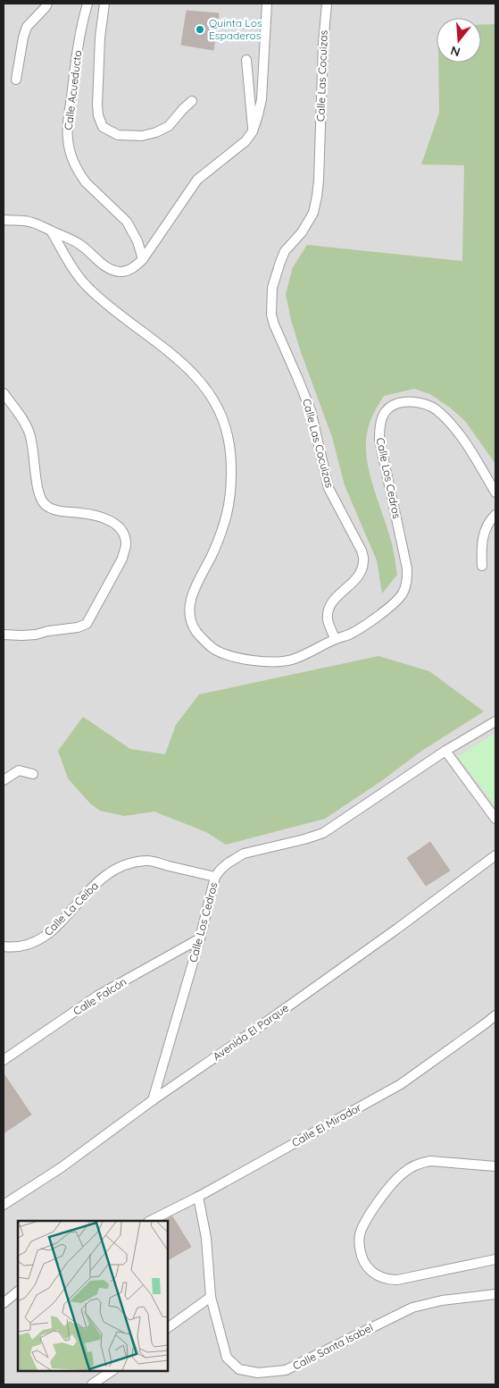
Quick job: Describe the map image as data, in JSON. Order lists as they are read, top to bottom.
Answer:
{
  "streets": {
    "street": [
      "Calle Las Cocuizas",
      "Calle Acueducto",
      "Calle Los Cedros",
      "Calle La Ceiba",
      "Calle Falcón",
      "Avenida El Parque",
      "Calle El Mirador",
      "Calle Santa Isabel"
    ]
  },
  "crossings": [
    ["Calle Las Cocuizas", "Calle Los Cedros"],
    ["Calle Los Cedros", "Calle La Ceiba"],
    ["Calle Los Cedros", "Calle Falcón"],
    ["Calle Los Cedros", "Avenida El Parque"],
    ["Calle El Mirador", "Calle Santa Isabel"]
  ],
  "places": ["Quinta Los Espaderos"],
  "north": "bottom"
}
